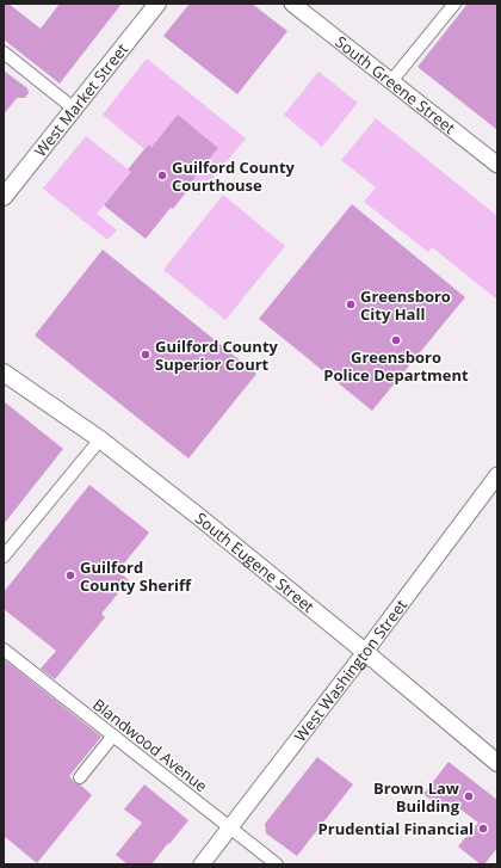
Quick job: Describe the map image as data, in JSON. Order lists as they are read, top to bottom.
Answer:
{
  "streets": {
    "main road": ["West Market Street", "South Eugene Street"],
    "street": ["South Greene Street", "West Washington Street", "Blandwood Avenue"]
  },
  "crossings": [
    ["South Eugene Street", "West Washington Street"],
    ["West Washington Street", "Blandwood Avenue"]
  ],
  "places": [
    "Guilford County Courthouse",
    "Greensboro City Hall",
    "Greensboro Police Department",
    "Guilford County Superior Court",
    "Guilford County Sheriff",
    "Brown Law Building",
    "Prudential Financial"
  ]
}
